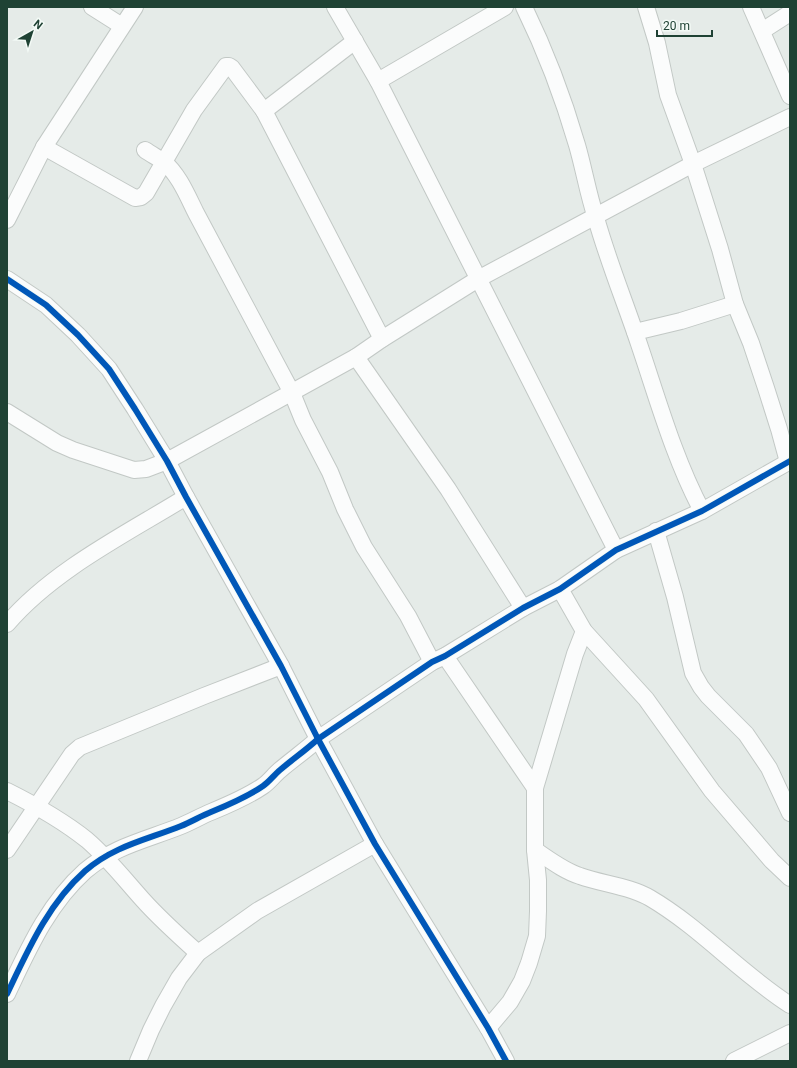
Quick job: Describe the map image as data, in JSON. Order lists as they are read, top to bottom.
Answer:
{
  "scale_bar": "20 m",
  "north": "top right"
}
